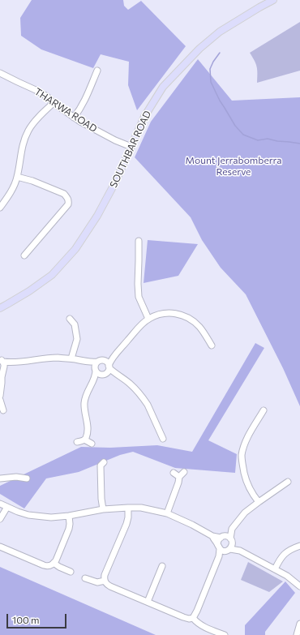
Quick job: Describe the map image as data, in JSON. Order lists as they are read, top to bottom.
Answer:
{
  "streets": {
    "main road": ["SOUTHBAR ROAD"],
    "street": ["THARWA ROAD"]
  },
  "crossings": [
    ["THARWA ROAD", "SOUTHBAR ROAD"]
  ],
  "parks": ["Mount Jerrabomberra Reserve"],
  "scale_bar": "100 m"
}
